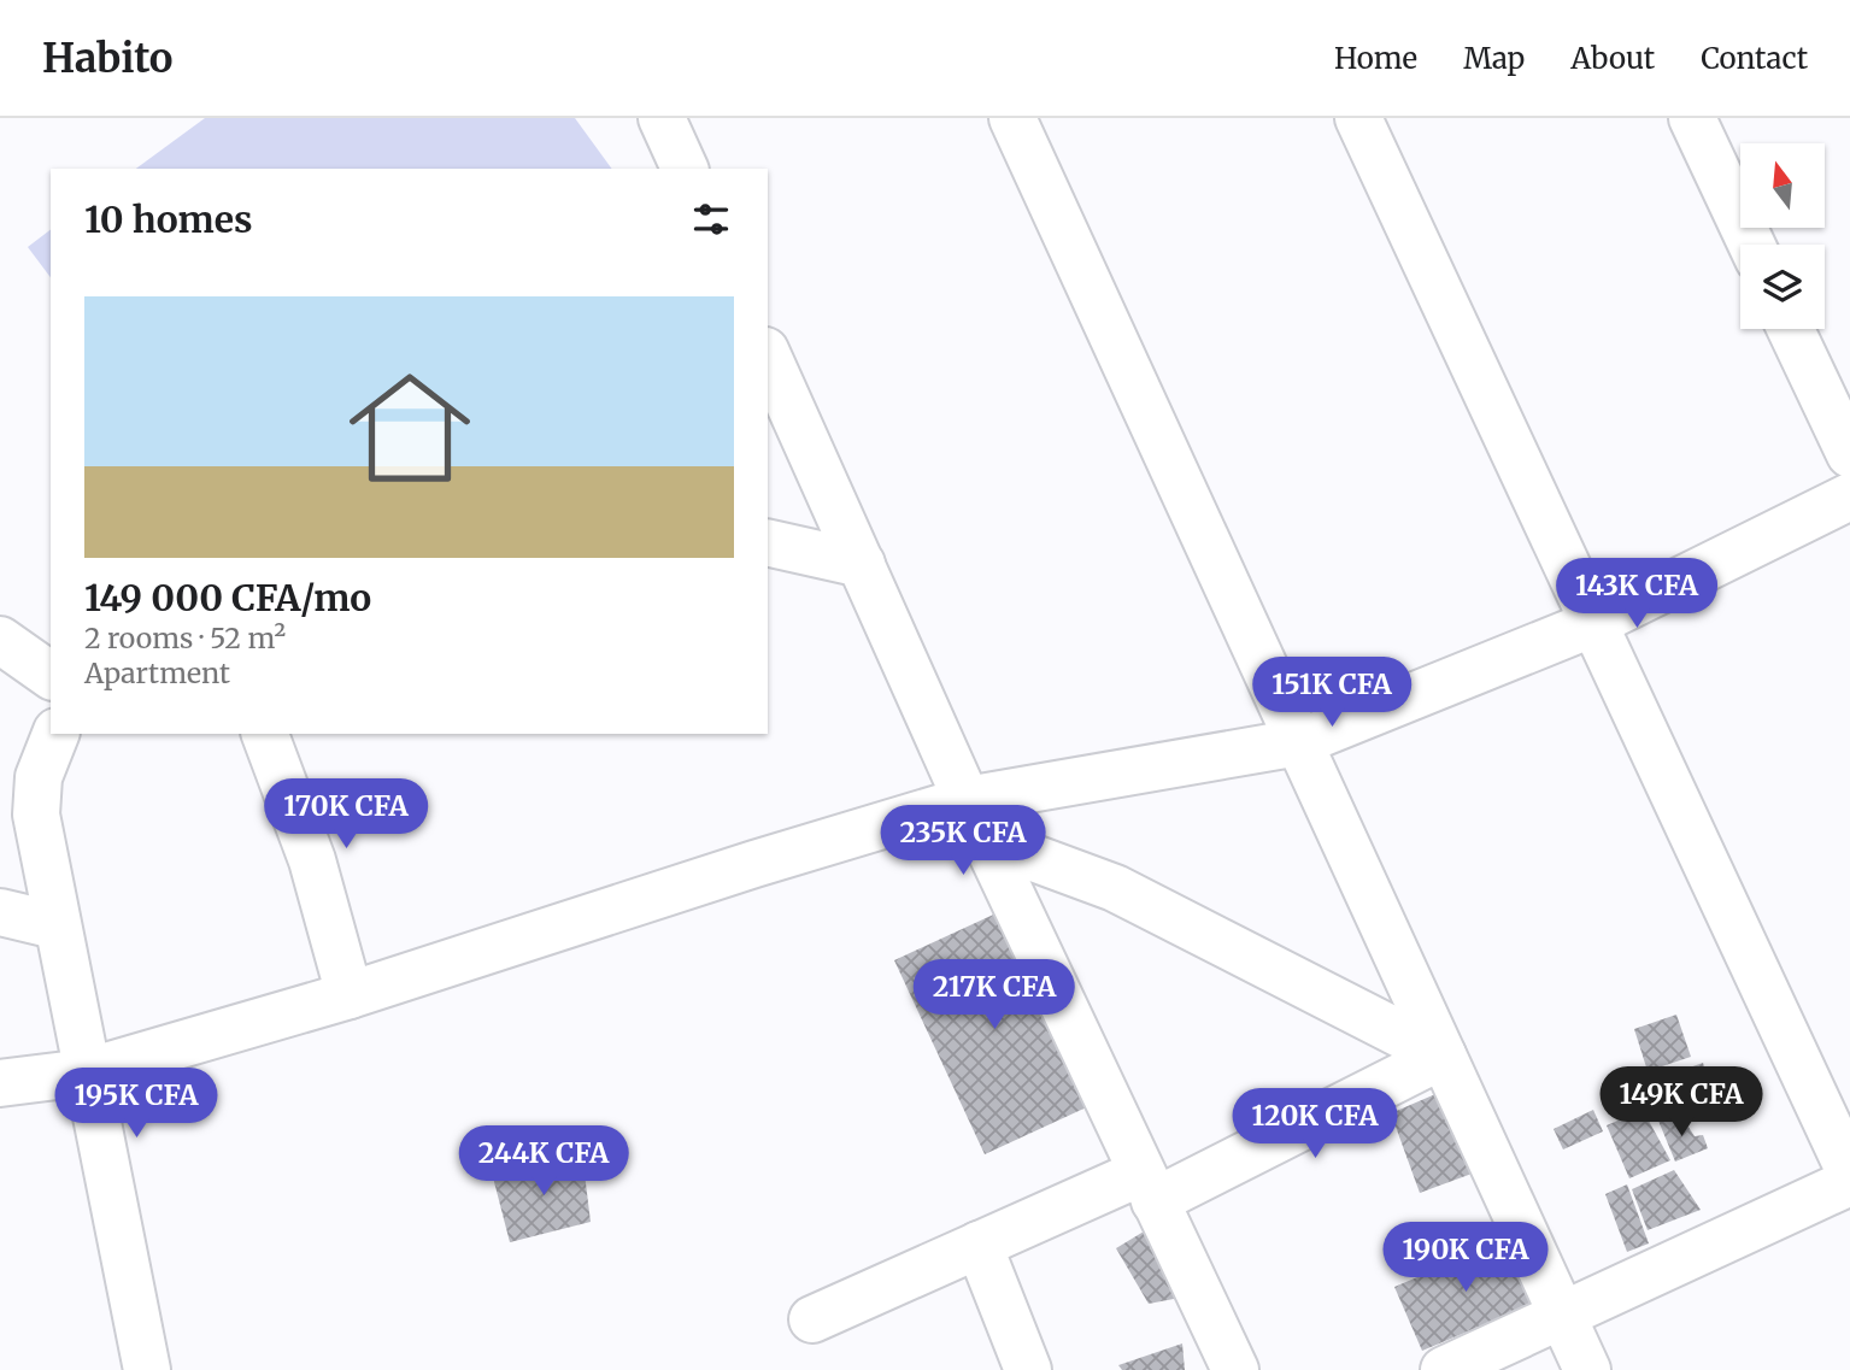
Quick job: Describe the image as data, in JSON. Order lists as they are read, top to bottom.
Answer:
{
  "north": "top",
  "page": {
    "header": "Habito",
    "nav": [
      "Home",
      "Map",
      "About",
      "Contact"
    ],
    "heading": "10 homes",
    "list": [
      {
        "name": "149 000 CFA/mo",
        "note": "2 rooms · 52 m² · Apartment"
      }
    ],
    "price": [
      "143K CFA",
      "151K CFA",
      "170K CFA",
      "235K CFA",
      "217K CFA",
      "149K CFA",
      "195K CFA",
      "120K CFA",
      "244K CFA",
      "190K CFA"
    ]
  }
}
